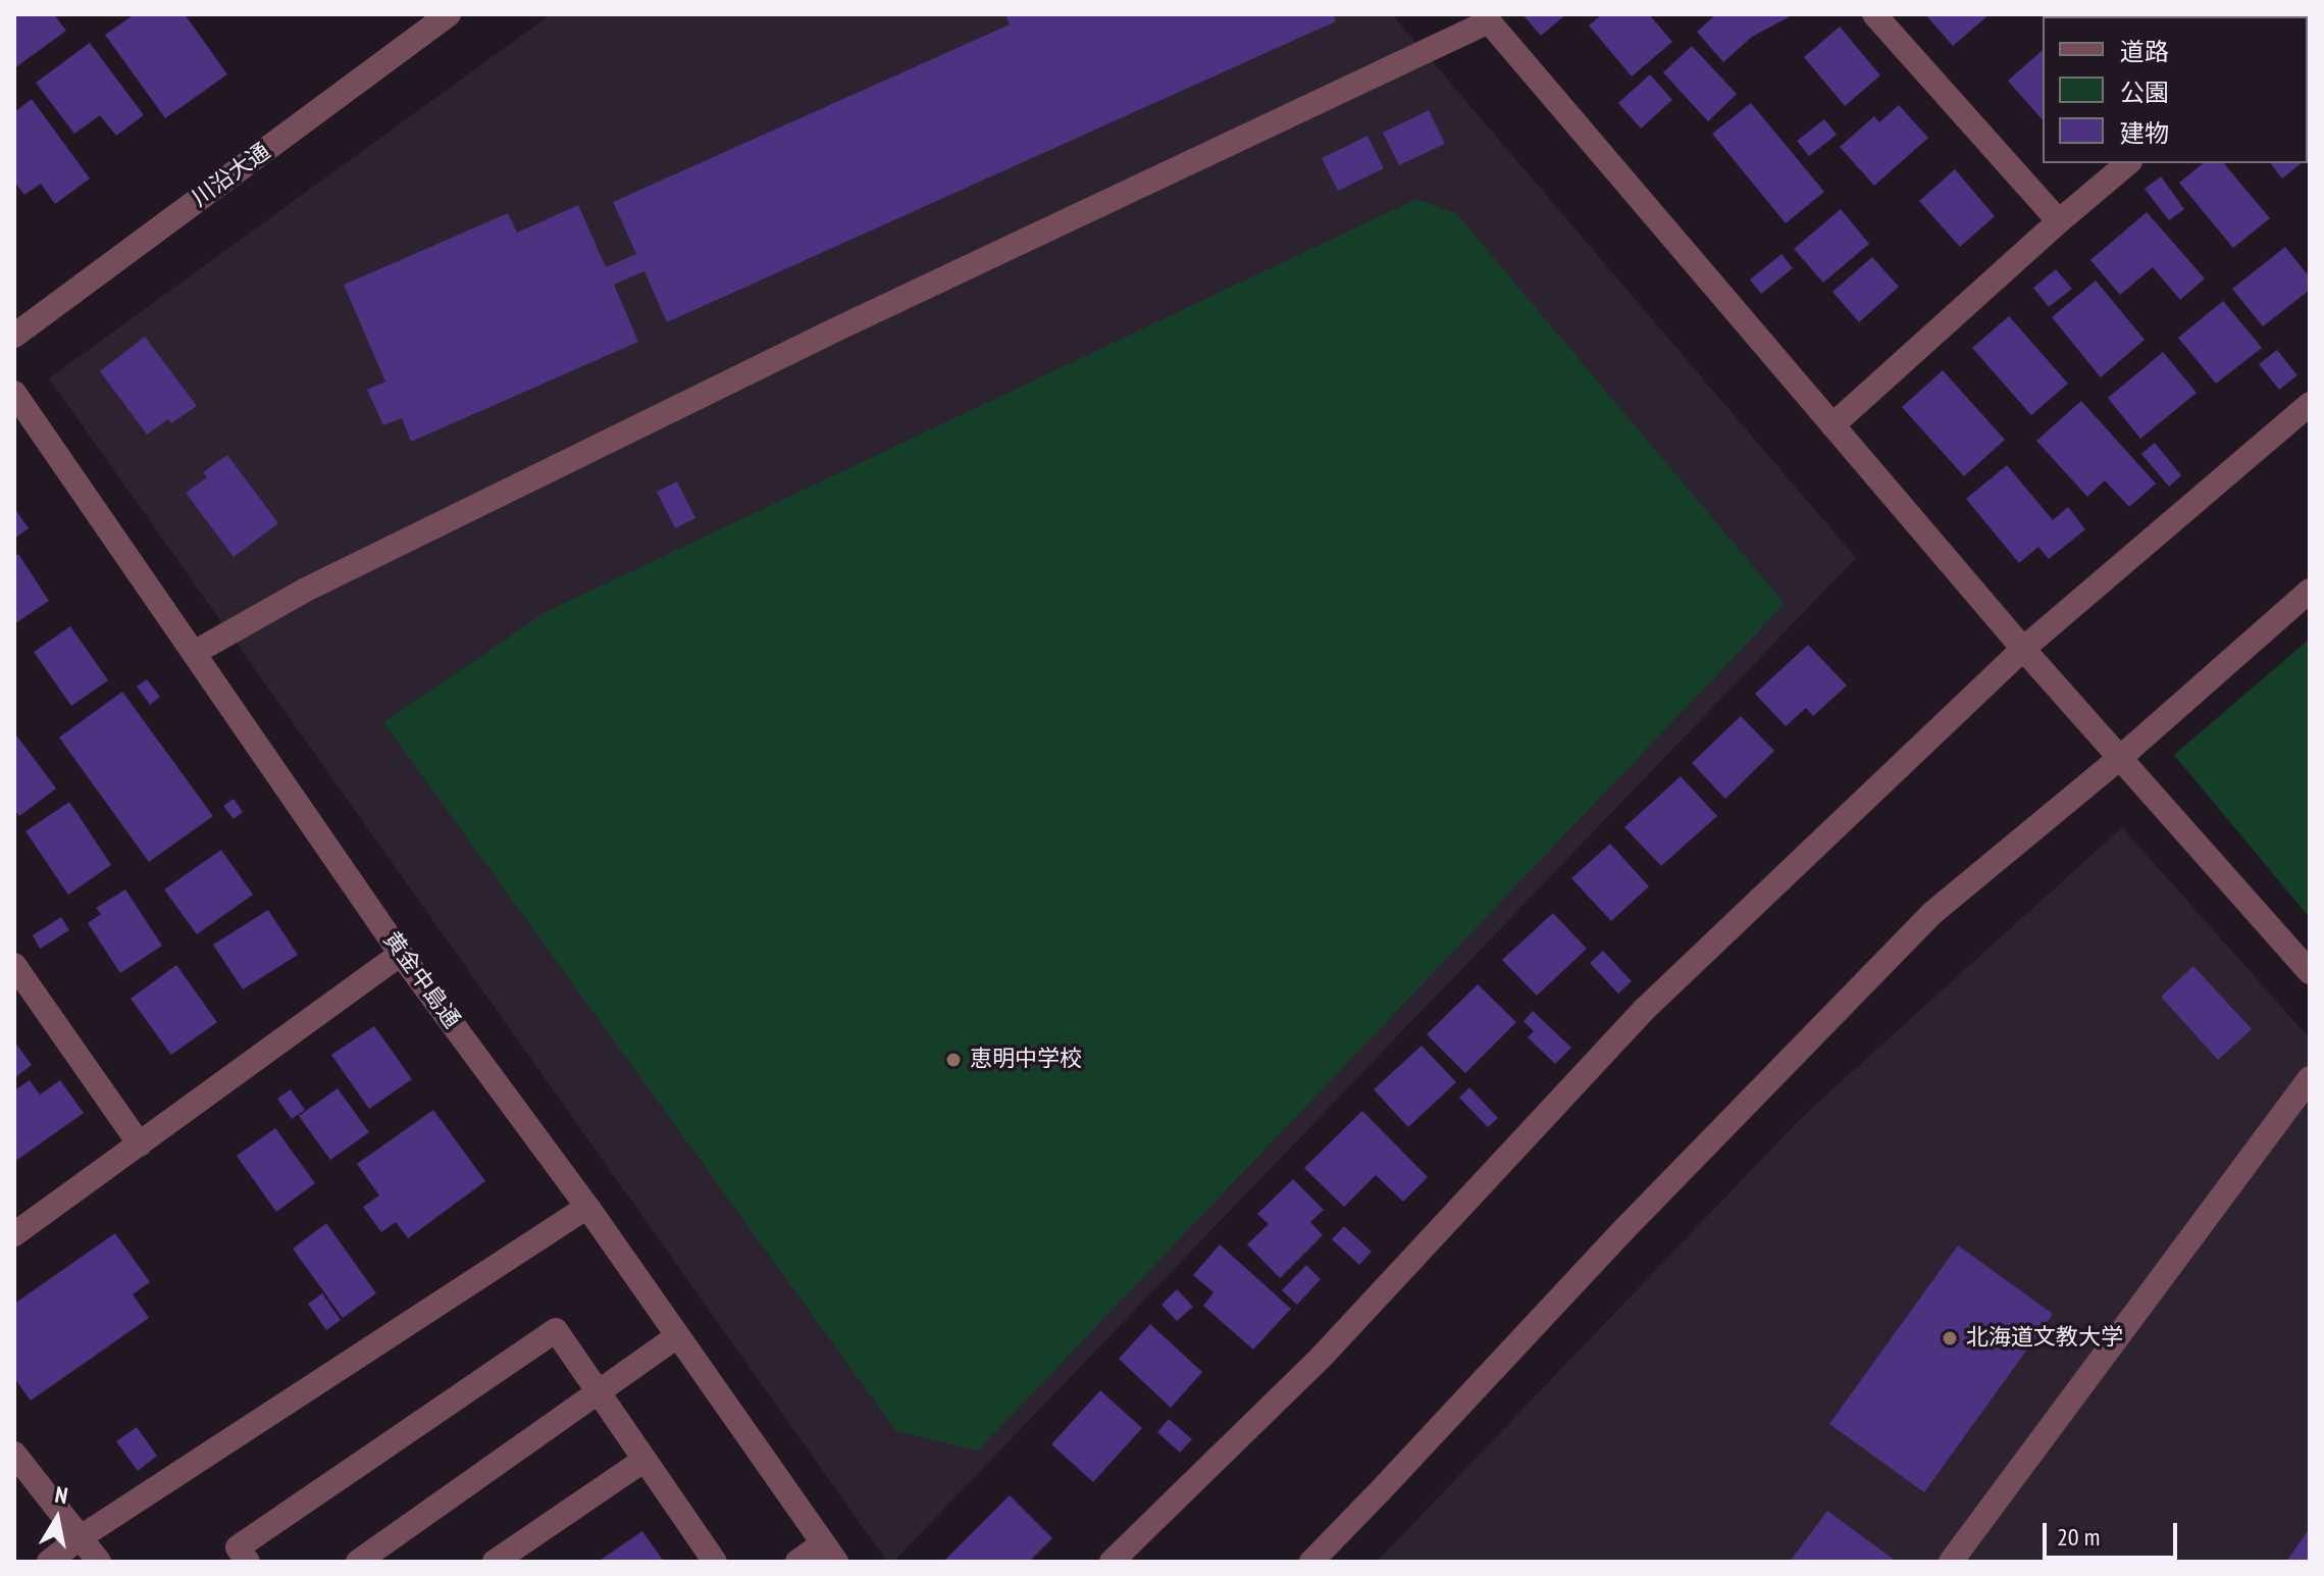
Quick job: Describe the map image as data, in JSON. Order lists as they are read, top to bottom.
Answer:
{
  "streets": {
    "street": ["川沿大通", "黄金中島通"]
  },
  "places": ["恵明中学校", "北海道文教大学"],
  "legend": ["道路", "公園", "建物"],
  "scale_bar": "20 m",
  "north": "top"
}
